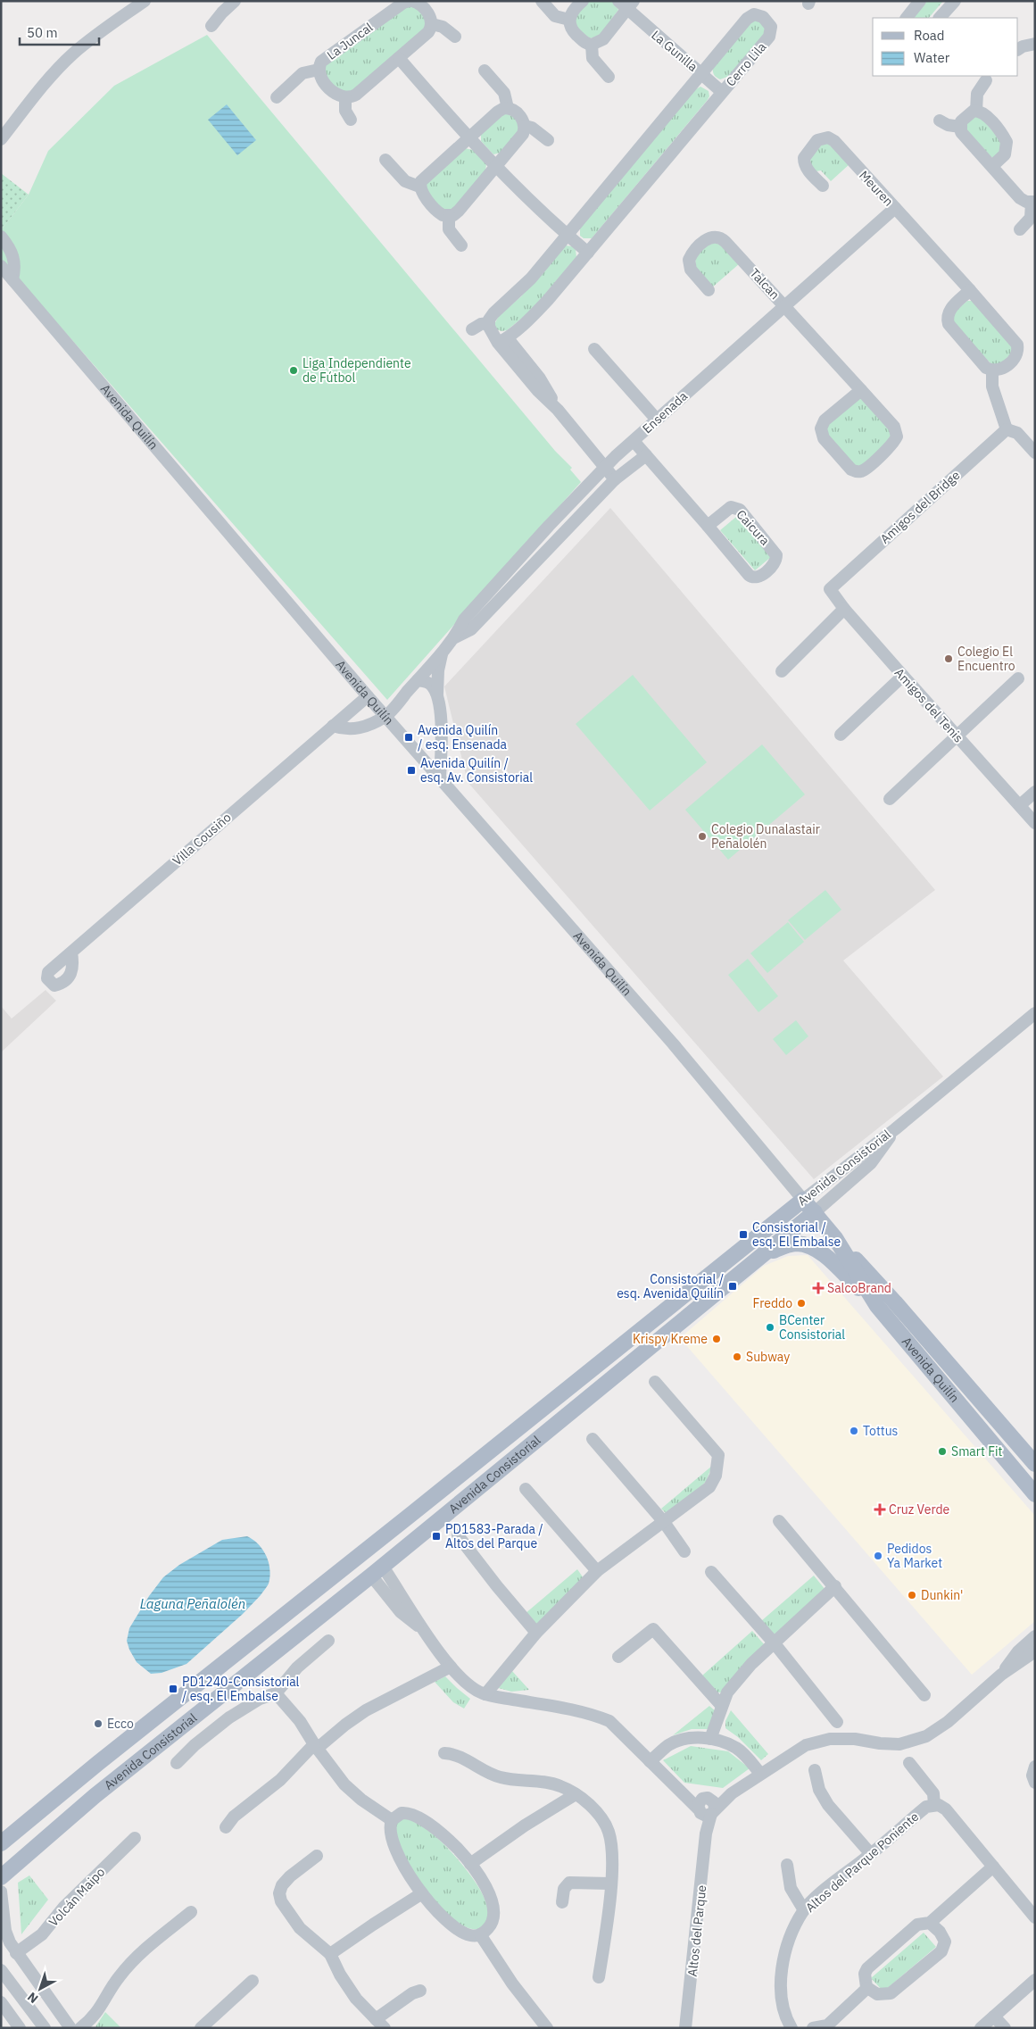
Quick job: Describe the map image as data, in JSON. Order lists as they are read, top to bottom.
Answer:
{
  "streets": {
    "main road": ["Avenida Quilín", "Avenida Consistorial"],
    "street": [
      "La Juncal",
      "La Gunilla",
      "Cerro Lila",
      "Meuren",
      "Talcan",
      "Ensenada",
      "Amigos del Bridge",
      "Caicura",
      "Amigos del Tenis",
      "Villa Cousiño",
      "Altos del Parque Poniente",
      "Volcán Maipo",
      "Altos del Parque"
    ]
  },
  "crossings": [
    ["La Gunilla", "Cerro Lila"],
    ["Meuren", "Ensenada"],
    ["Talcan", "Ensenada"],
    ["Ensenada", "Avenida Quilín"],
    ["Ensenada", "Caicura"],
    ["Avenida Quilín", "Villa Cousiño"],
    ["Avenida Quilín", "Avenida Consistorial"],
    ["Amigos del Bridge", "Amigos del Tenis"]
  ],
  "water": ["Laguna Peñalolén"],
  "places": {
    "other": [
      "Liga Independiente de Fútbol",
      "Colegio El Encuentro",
      "Colegio Dunalastair Peñalolén",
      "Freddo",
      "BCenter Consistorial",
      "Krispy Kreme",
      "Subway",
      "Tottus",
      "Smart Fit",
      "Pedidos Ya Market",
      "Dunkin'",
      "Ecco"
    ],
    "transit": [
      "Avenida Quilín / esq. Ensenada",
      "Avenida Quilín / esq. Av. Consistorial",
      "Consistorial / esq. El Embalse",
      "Consistorial / esq. Avenida Quilín",
      "PD1583-Parada / Altos del Parque",
      "PD1240-Consistorial / esq. El Embalse"
    ],
    "health": ["SalcoBrand", "Cruz Verde"]
  },
  "legend": ["Road", "Water"],
  "scale_bar": "50 m",
  "north": "bottom left"
}
